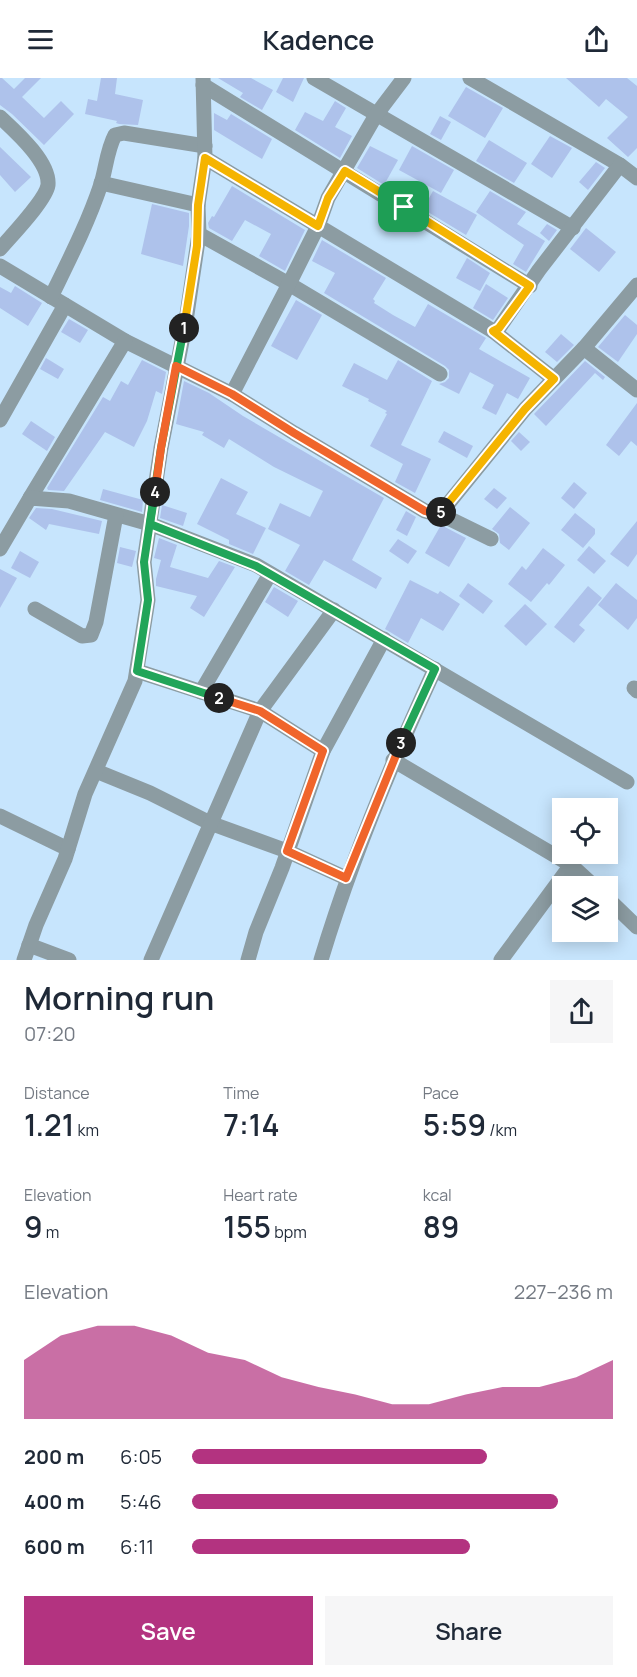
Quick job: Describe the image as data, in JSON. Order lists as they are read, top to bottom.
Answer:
{
  "page": {
    "header": "Kadence",
    "pins": [
      "1",
      "4",
      "5",
      "2",
      "3"
    ],
    "heading": ["Morning run", "07:20"],
    "stats": [
      ["Distance", "1.21 km"],
      ["Time", "7:14"],
      ["Pace", "5:59 /km"],
      ["Elevation", "9 m"],
      ["Heart rate", "155 bpm"],
      ["kcal", "89"]
    ],
    "chart": ["Elevation", "227–236 m"],
    "list": [
      {
        "name": "200 m",
        "note": "6:05"
      },
      {
        "name": "400 m",
        "note": "5:46"
      },
      {
        "name": "600 m",
        "note": "6:11"
      }
    ],
    "buttons": ["Save", "Share"]
  }
}
